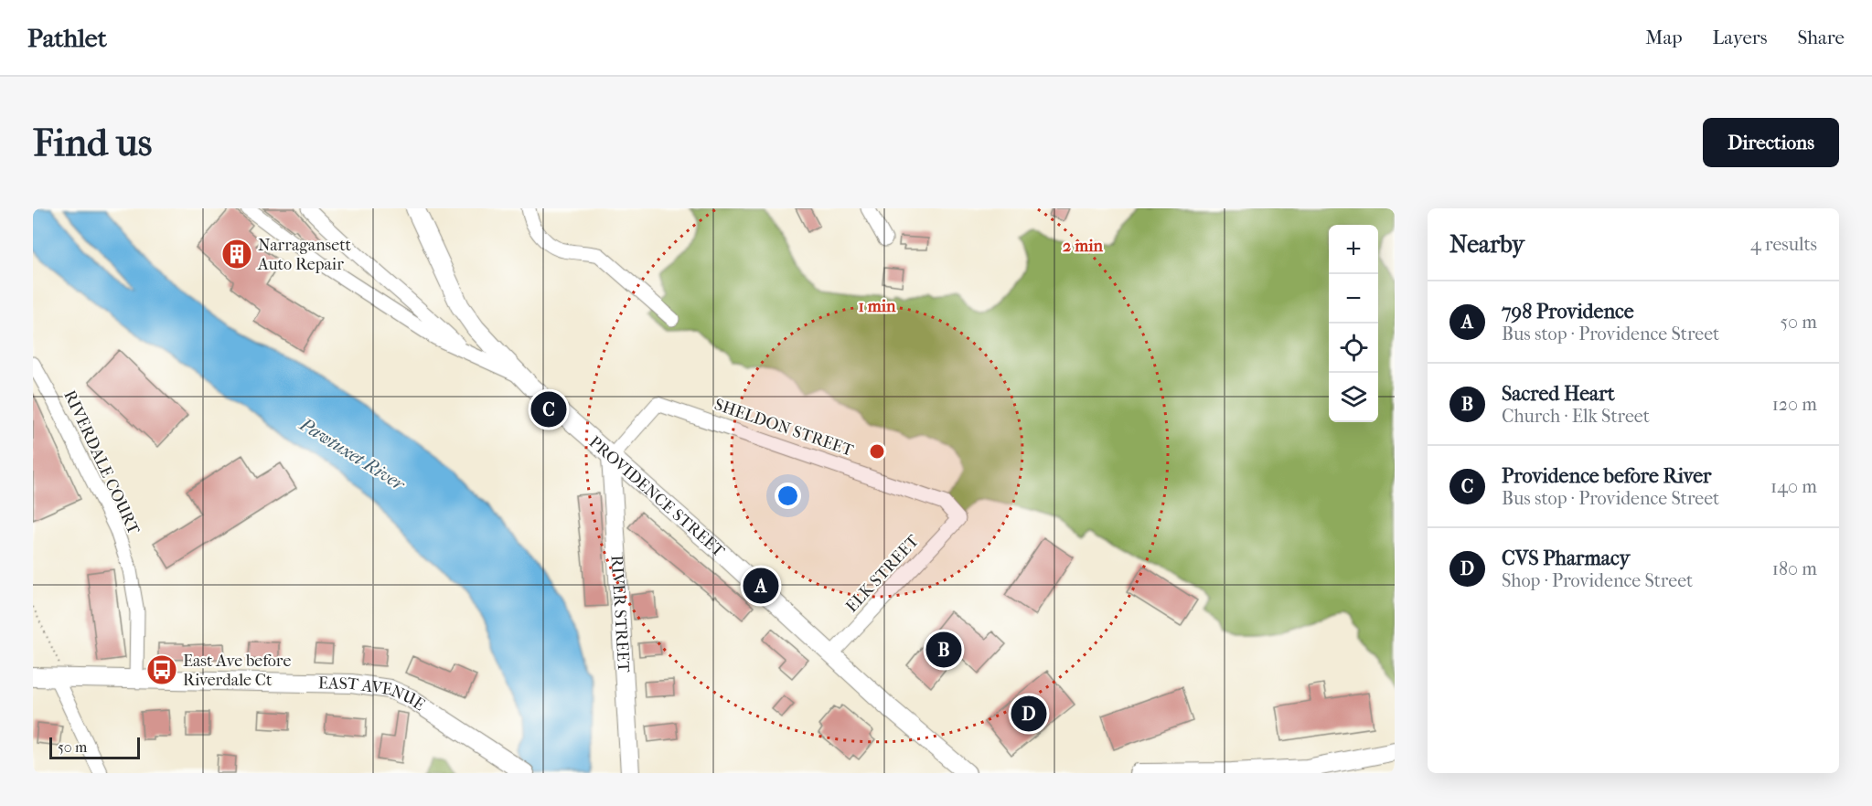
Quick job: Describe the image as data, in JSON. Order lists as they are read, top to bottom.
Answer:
{
  "streets": {
    "main road": ["PROVIDENCE STREET", "RIVER STREET", "EAST AVENUE"],
    "street": ["SHELDON STREET", "RIVERDALE COURT", "ELK STREET"]
  },
  "crossings": [
    ["SHELDON STREET", "PROVIDENCE STREET"],
    ["SHELDON STREET", "ELK STREET"],
    ["SHELDON STREET", "RIVER STREET"],
    ["RIVERDALE COURT", "EAST AVENUE"],
    ["PROVIDENCE STREET", "ELK STREET"],
    ["PROVIDENCE STREET", "RIVER STREET"]
  ],
  "water": ["Pawtuxet River"],
  "places": {
    "building": ["Narragansett Auto Repair"],
    "bus stop": ["East Ave before Riverdale Ct"]
  },
  "scale_bar": "50 m",
  "page": {
    "header": "Pathlet",
    "nav": ["Map", "Layers", "Share"],
    "buttons": "Directions",
    "title": "Find us",
    "heading": ["Nearby", "4 results"],
    "map_buttons": ["+", "−"],
    "list": [
      {
        "mark": "A",
        "name": "798 Providence",
        "note": "Bus stop · Providence Street",
        "value": "50 m"
      },
      {
        "mark": "B",
        "name": "Sacred Heart",
        "note": "Church · Elk Street",
        "value": "120 m"
      },
      {
        "mark": "C",
        "name": "Providence before River",
        "note": "Bus stop · Providence Street",
        "value": "140 m"
      },
      {
        "mark": "D",
        "name": "CVS Pharmacy",
        "note": "Shop · Providence Street",
        "value": "180 m"
      }
    ],
    "pins": [
      "C",
      "A",
      "B",
      "D"
    ],
    "scale": "50 m"
  },
  "rings": ["2 min", "1 min"]
}
